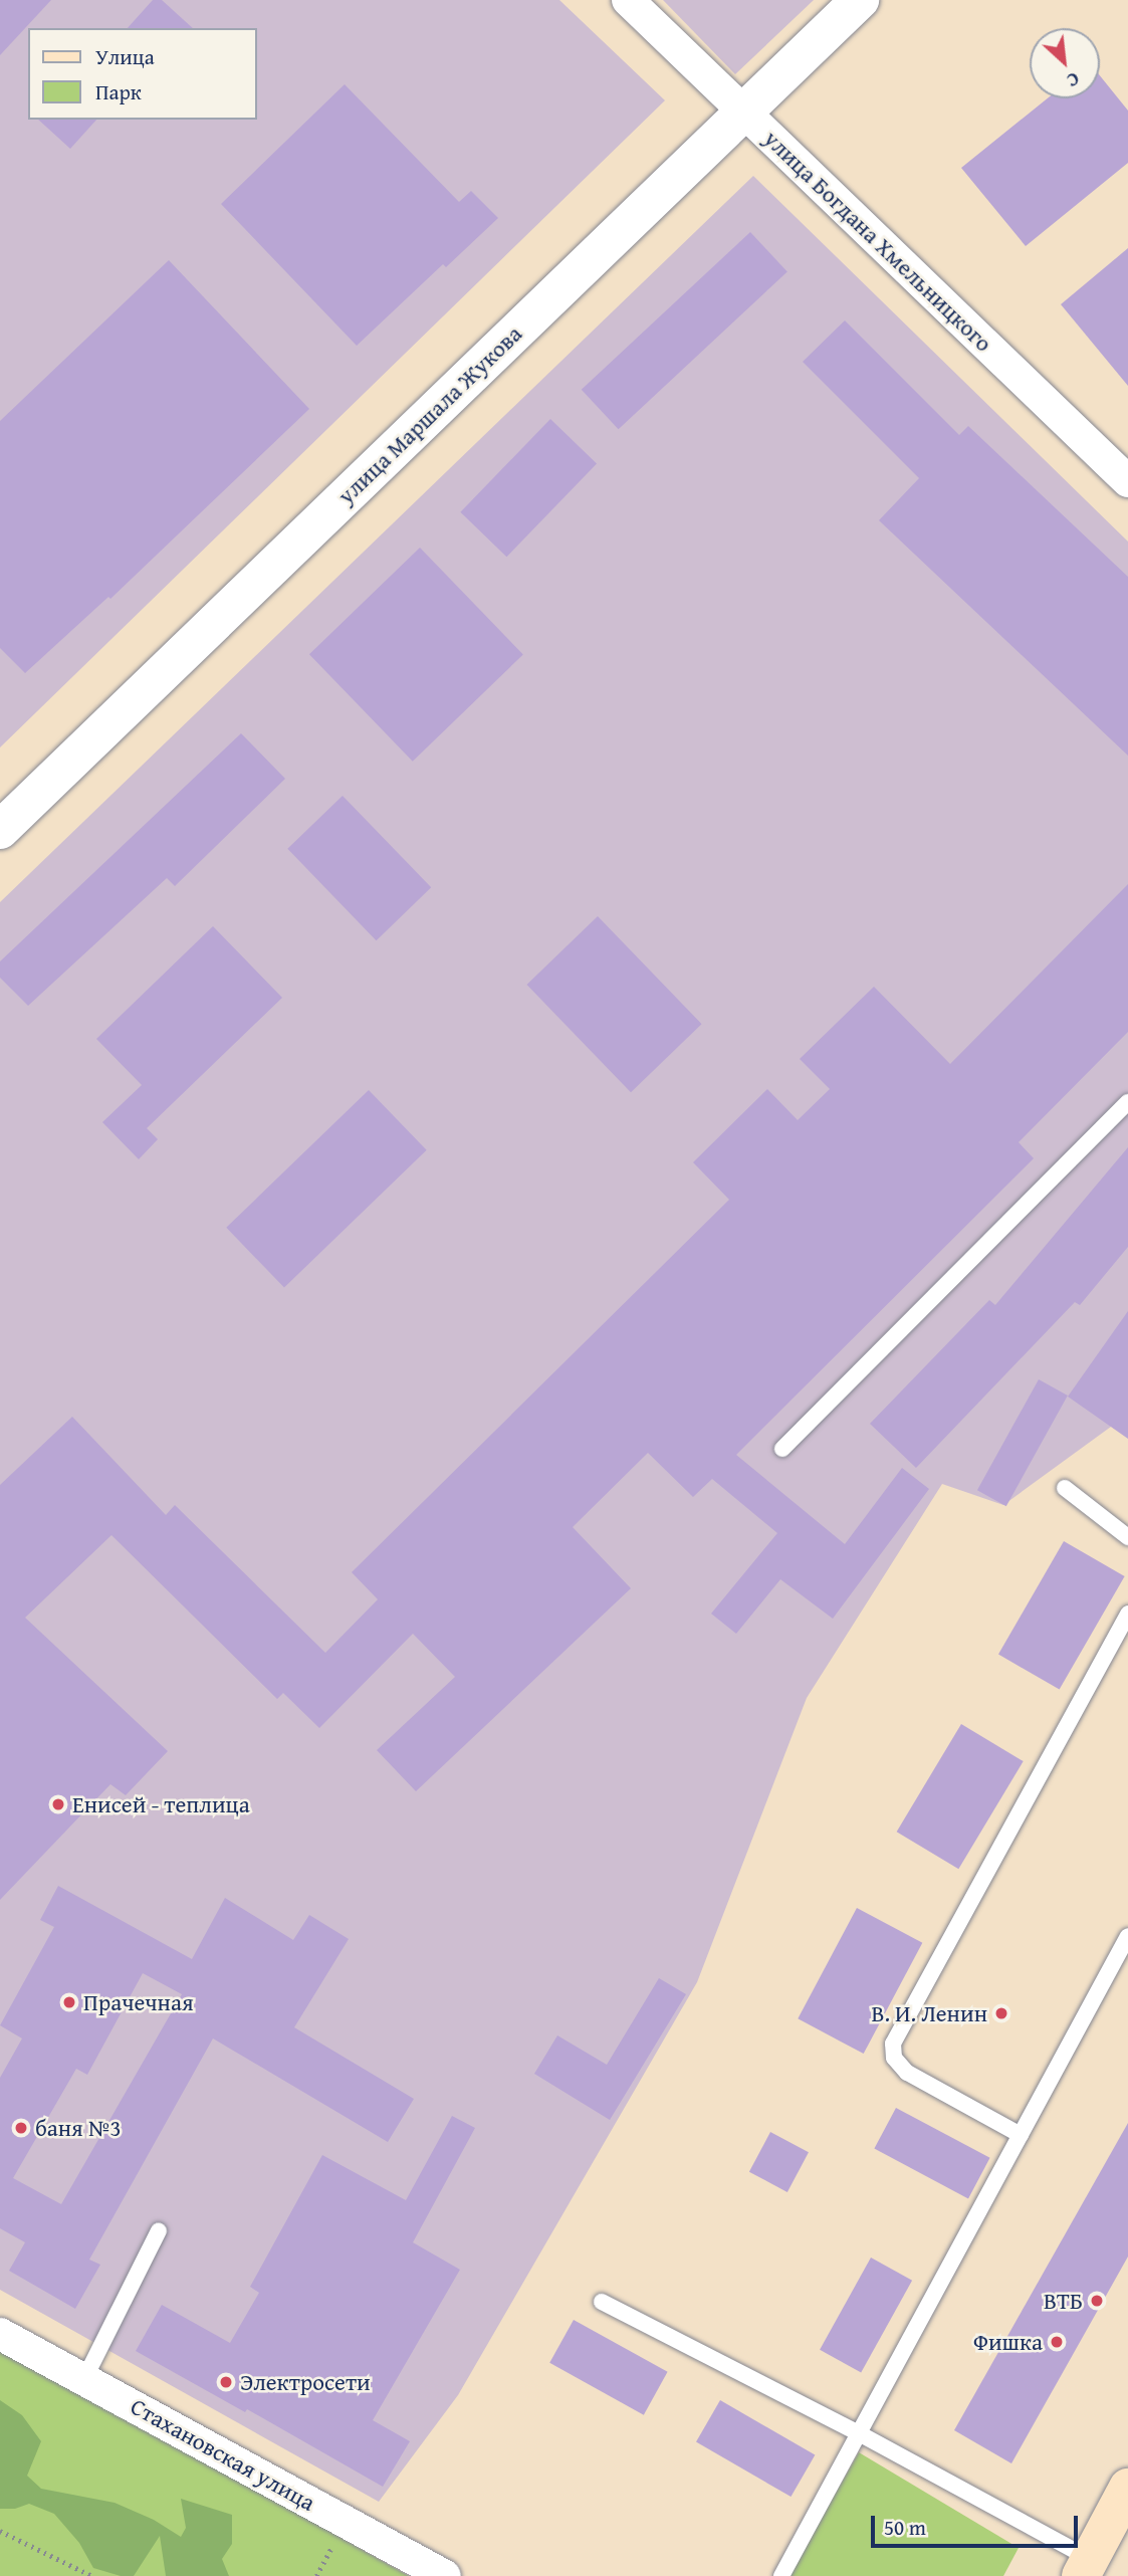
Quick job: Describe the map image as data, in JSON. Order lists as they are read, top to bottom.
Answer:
{
  "streets": {
    "street": ["улица Богдана Хмельницкого", "улица Маршала Жукова", "Стахановская улица"]
  },
  "crossings": [
    ["улица Богдана Хмельницкого", "улица Маршала Жукова"]
  ],
  "places": [
    "Енисей - теплица",
    "Прачечная",
    "В. И. Ленин",
    "баня №3",
    "ВТБ",
    "Фишка",
    "Электросети"
  ],
  "legend": ["Улица", "Парк"],
  "scale_bar": "50 m",
  "north": "bottom right"
}
